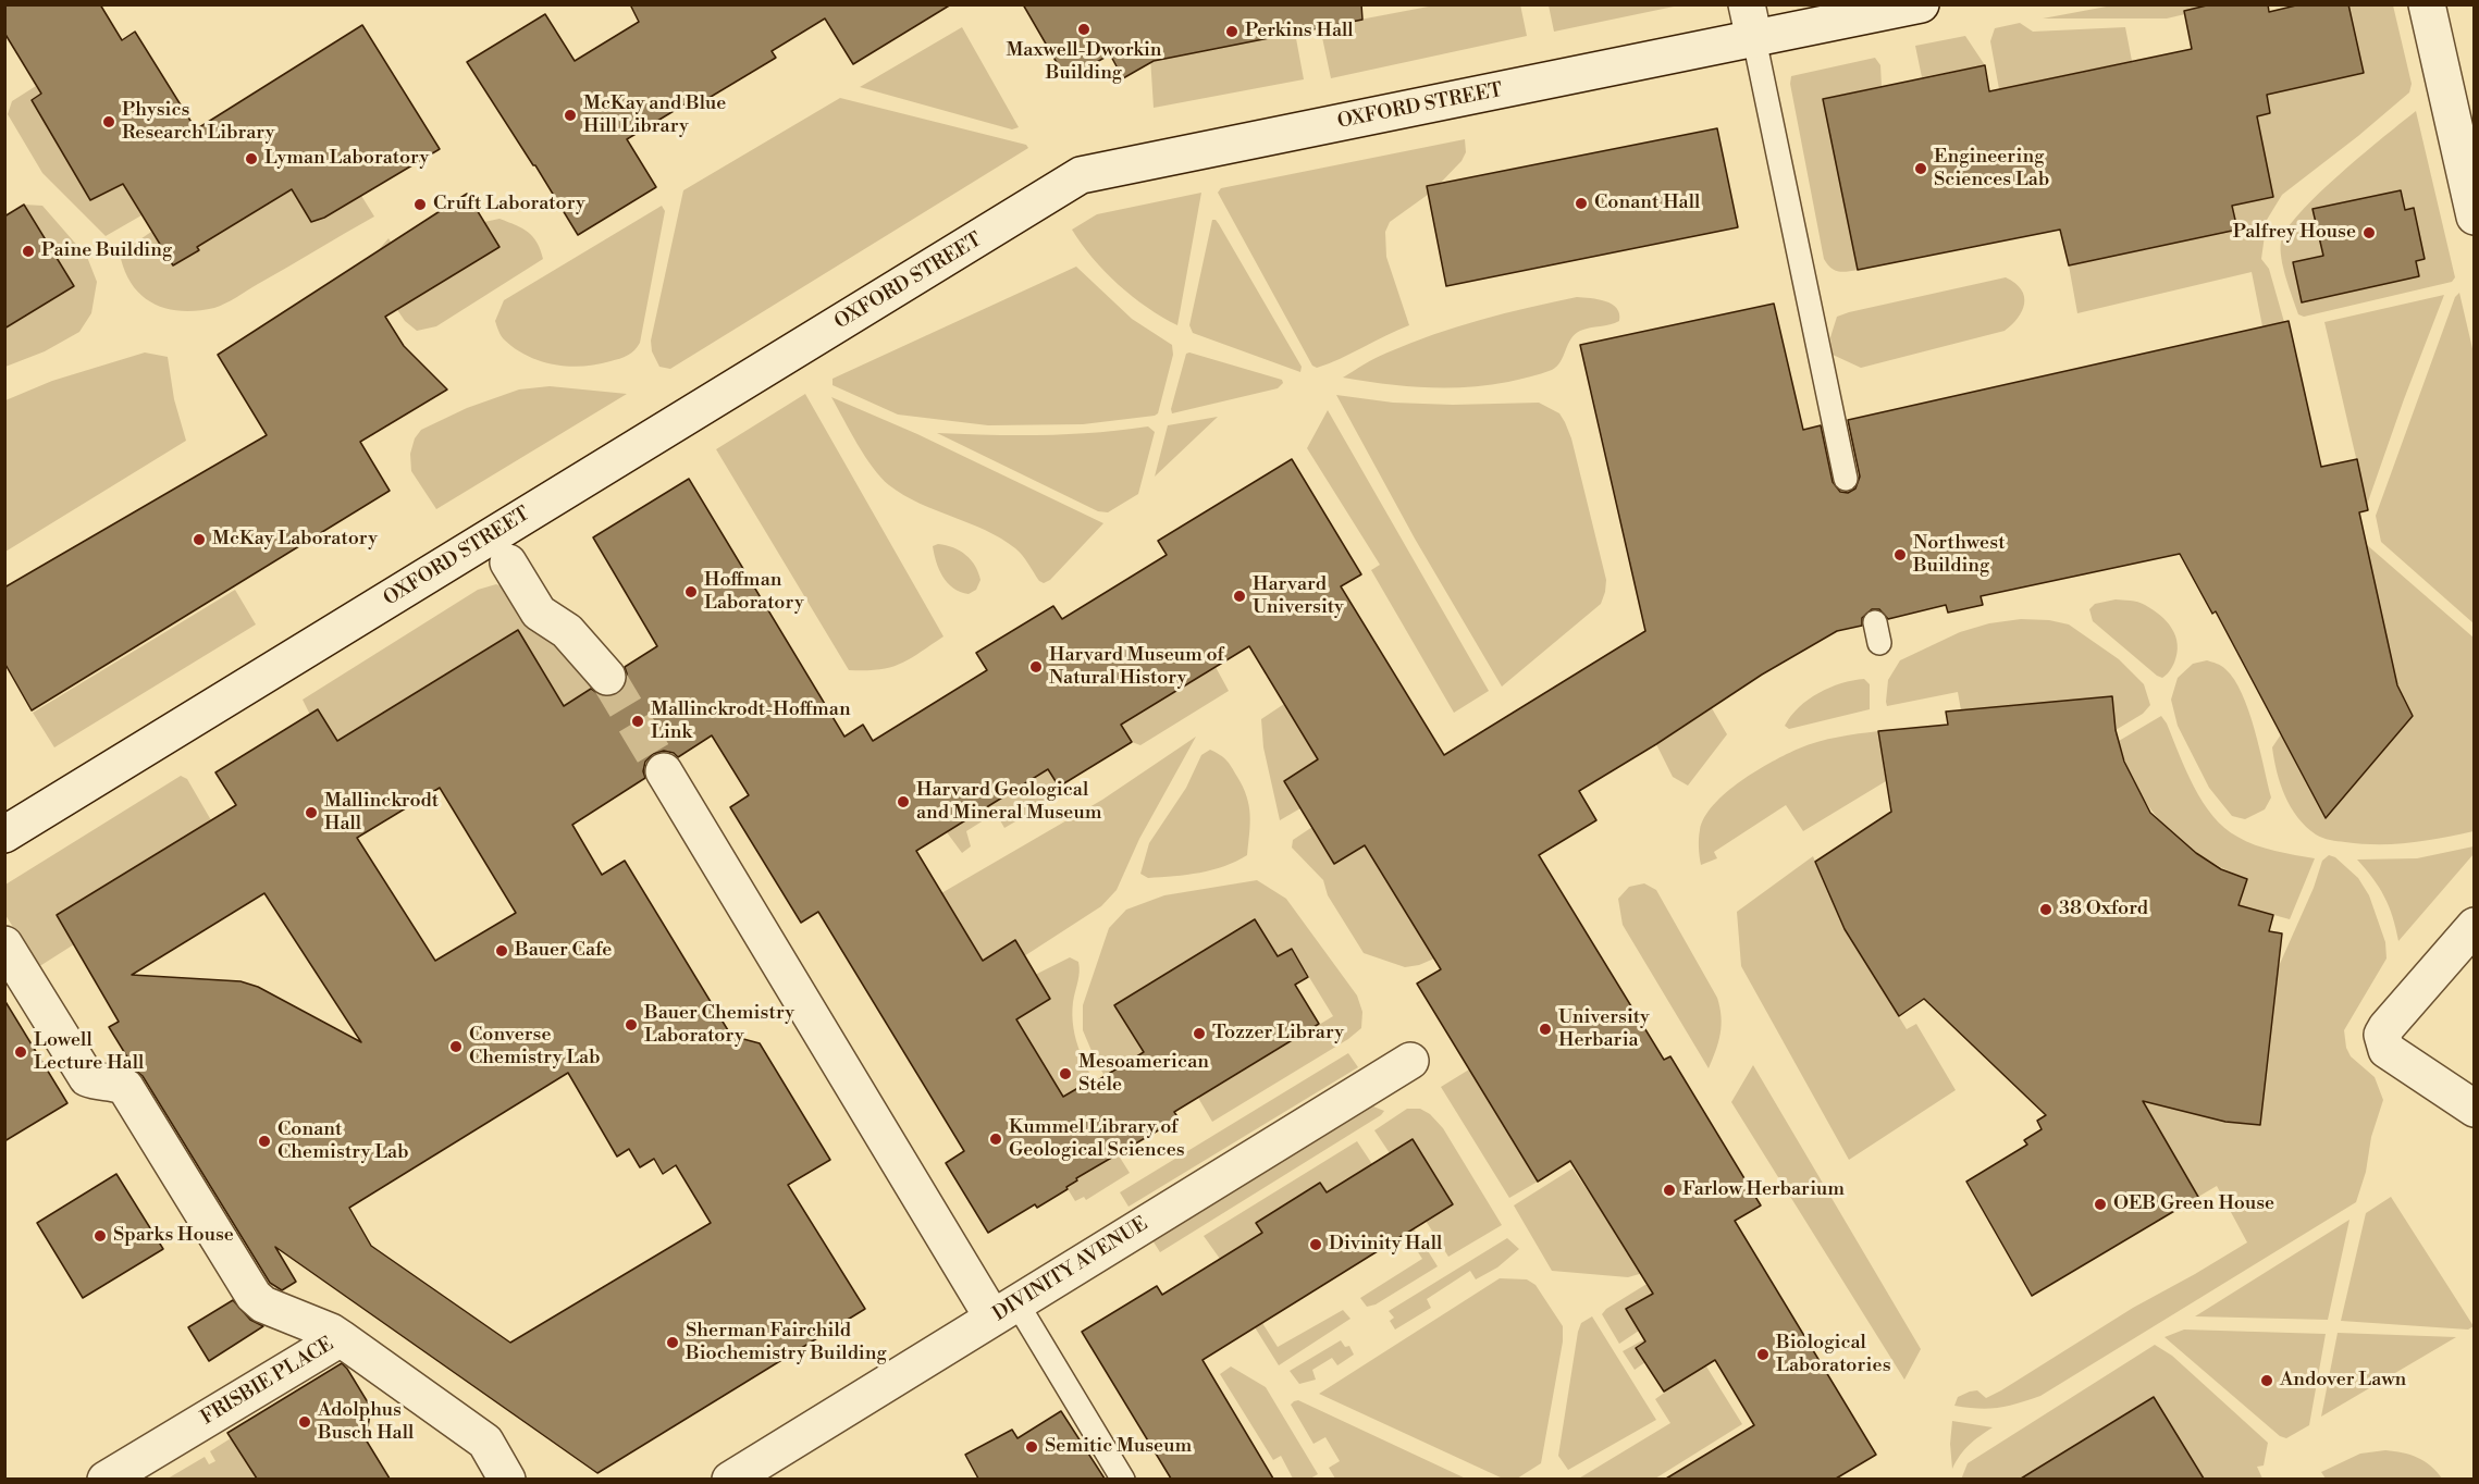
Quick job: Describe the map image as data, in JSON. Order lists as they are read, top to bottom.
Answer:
{
  "streets": {
    "street": ["OXFORD STREET", "DIVINITY AVENUE", "FRISBIE PLACE"]
  },
  "places": [
    "Maxwell-Dworkin Building",
    "Perkins Hall",
    "McKay and Blue Hill Library",
    "Physics Research Library",
    "Lyman Laboratory",
    "Engineering Sciences Lab",
    "Conant Hall",
    "Cruft Laboratory",
    "Palfrey House",
    "Paine Building",
    "McKay Laboratory",
    "Northwest Building",
    "Hoffman Laboratory",
    "Harvard University",
    "Harvard Museum of Natural History",
    "Mallinckrodt-Hoffman Link",
    "Harvard Geological and Mineral Museum",
    "Mallinckrodt Hall",
    "38 Oxford",
    "Bauer Cafe",
    "Bauer Chemistry Laboratory",
    "University Herbaria",
    "Tozzer Library",
    "Converse Chemistry Lab",
    "Lowell Lecture Hall",
    "Mesoamerican Stele",
    "Kummel Library of Geological Sciences",
    "Conant Chemistry Lab",
    "Farlow Herbarium",
    "OEB Green House",
    "Sparks House",
    "Divinity Hall",
    "Sherman Fairchild Biochemistry Building",
    "Biological Laboratories",
    "Andover Lawn",
    "Adolphus Busch Hall",
    "Semitic Museum"
  ]
}
